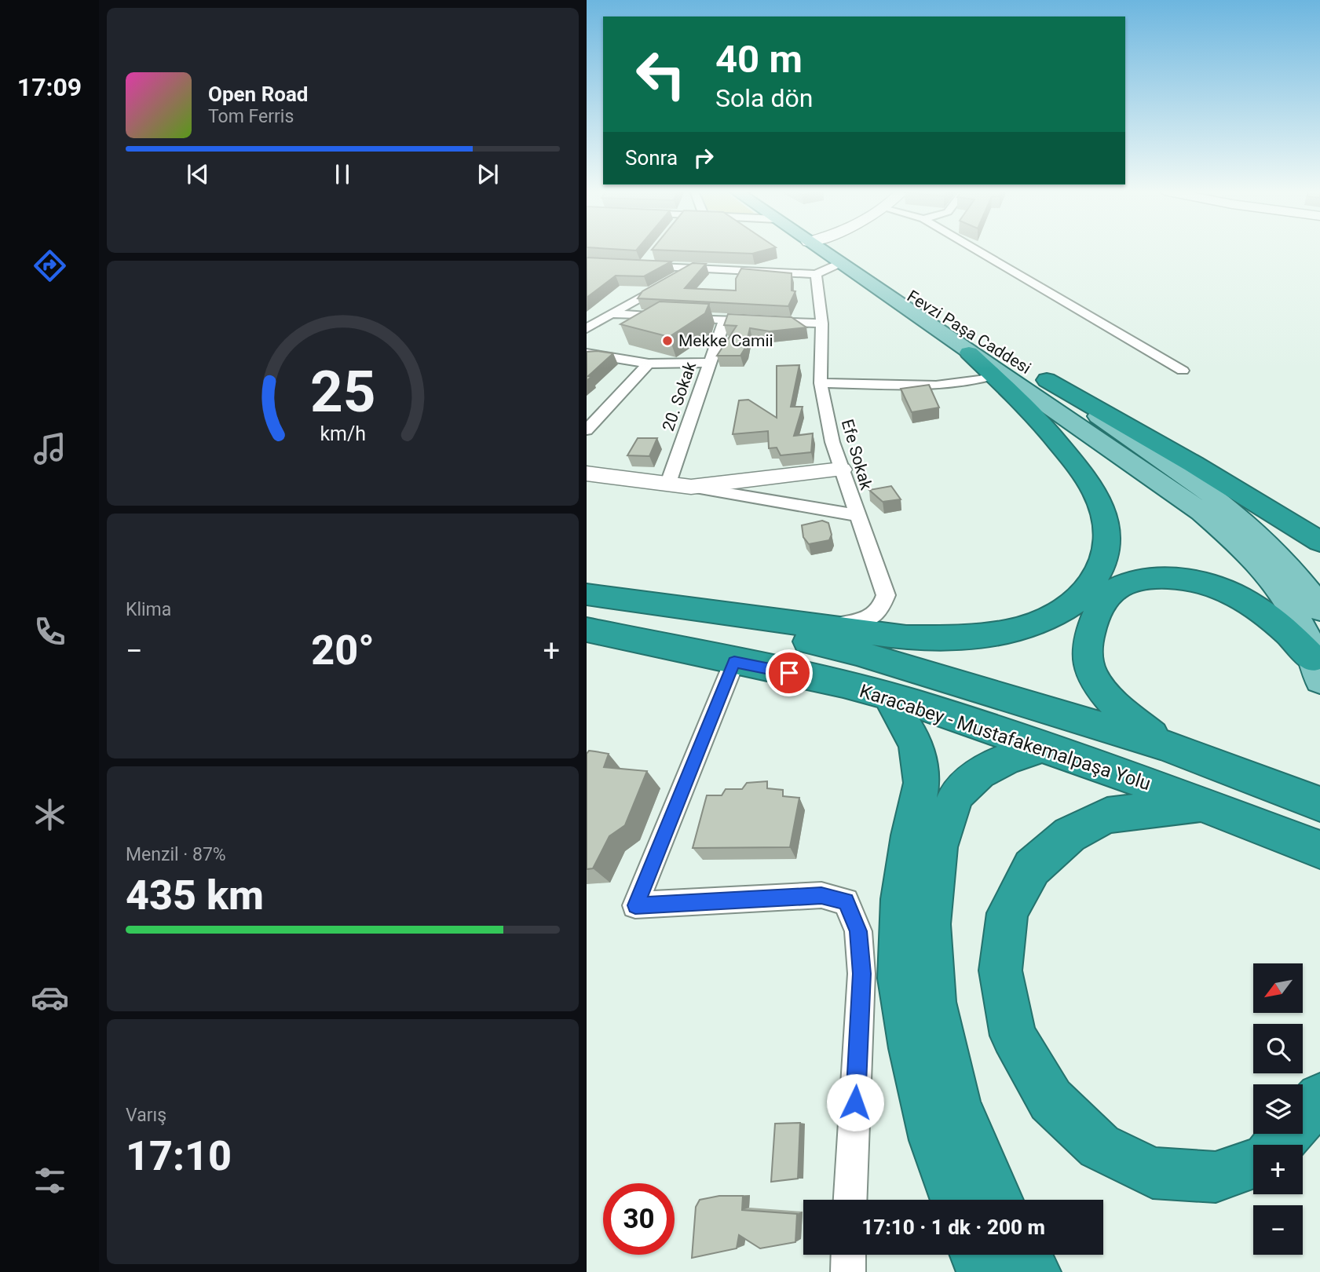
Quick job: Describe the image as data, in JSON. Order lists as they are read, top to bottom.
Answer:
{
  "streets": {
    "highway": ["Karacabey - Mustafakemalpaşa Yolu"],
    "main road": ["Fevzi Paşa Caddesi"],
    "street": ["20. Sokak", "Efe Sokak"]
  },
  "places": ["Mekke Camii"],
  "north": "bottom left",
  "page": {
    "tabs": "17:09",
    "turn": ["40 m", "Sola dön"],
    "song": ["Open Road", "Tom Ferris"],
    "then": "Sonra",
    "tile": [
      "Klima",
      ["Menzil · 87%", "435 km"],
      ["Varış", "17:10"]
    ],
    "heat": ["−", "20°", "+"],
    "map_buttons": ["+", "−"],
    "limit": "30",
    "trip": "17:10 · 1 dk · 200 m",
    "gauge": ["25", "km/h"]
  }
}
